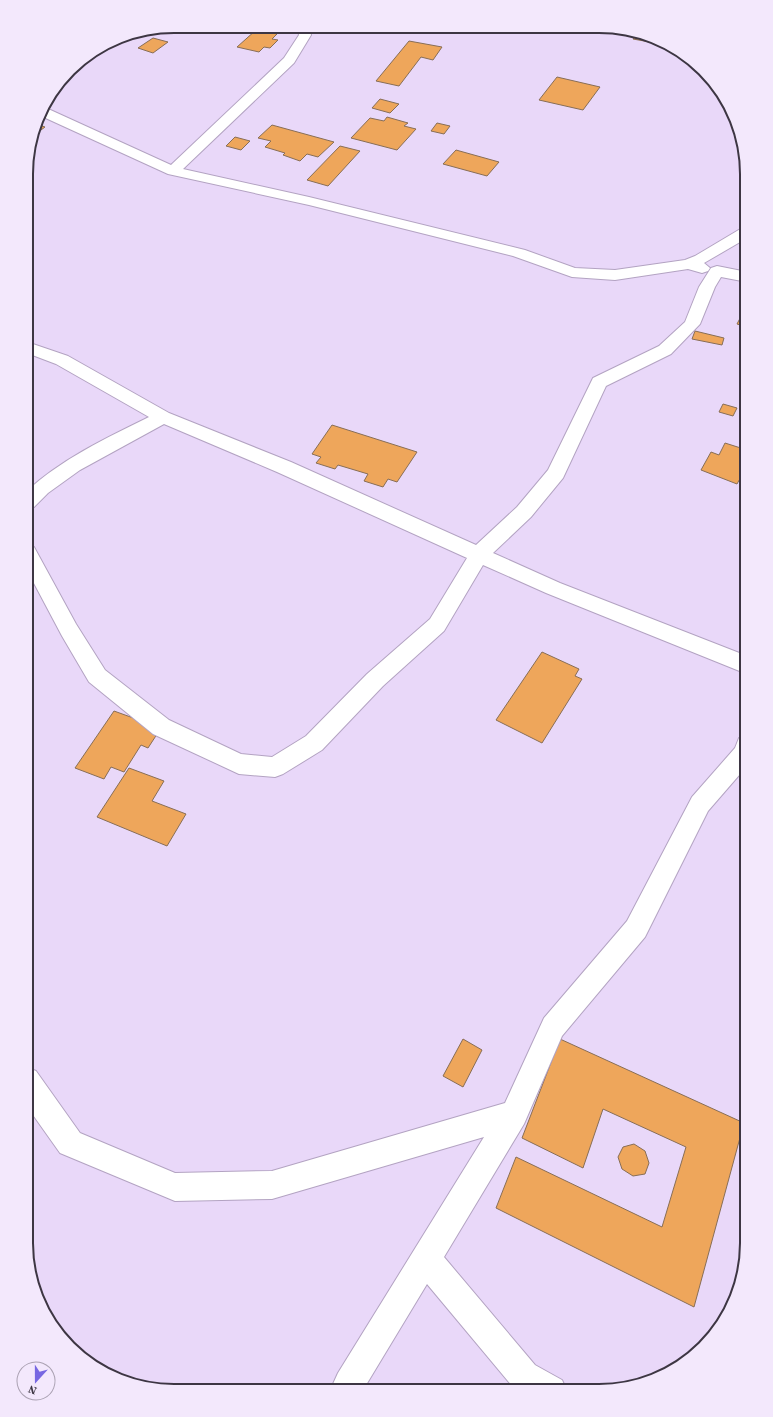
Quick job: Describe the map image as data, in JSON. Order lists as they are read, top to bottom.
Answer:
{
  "north": "bottom"
}
